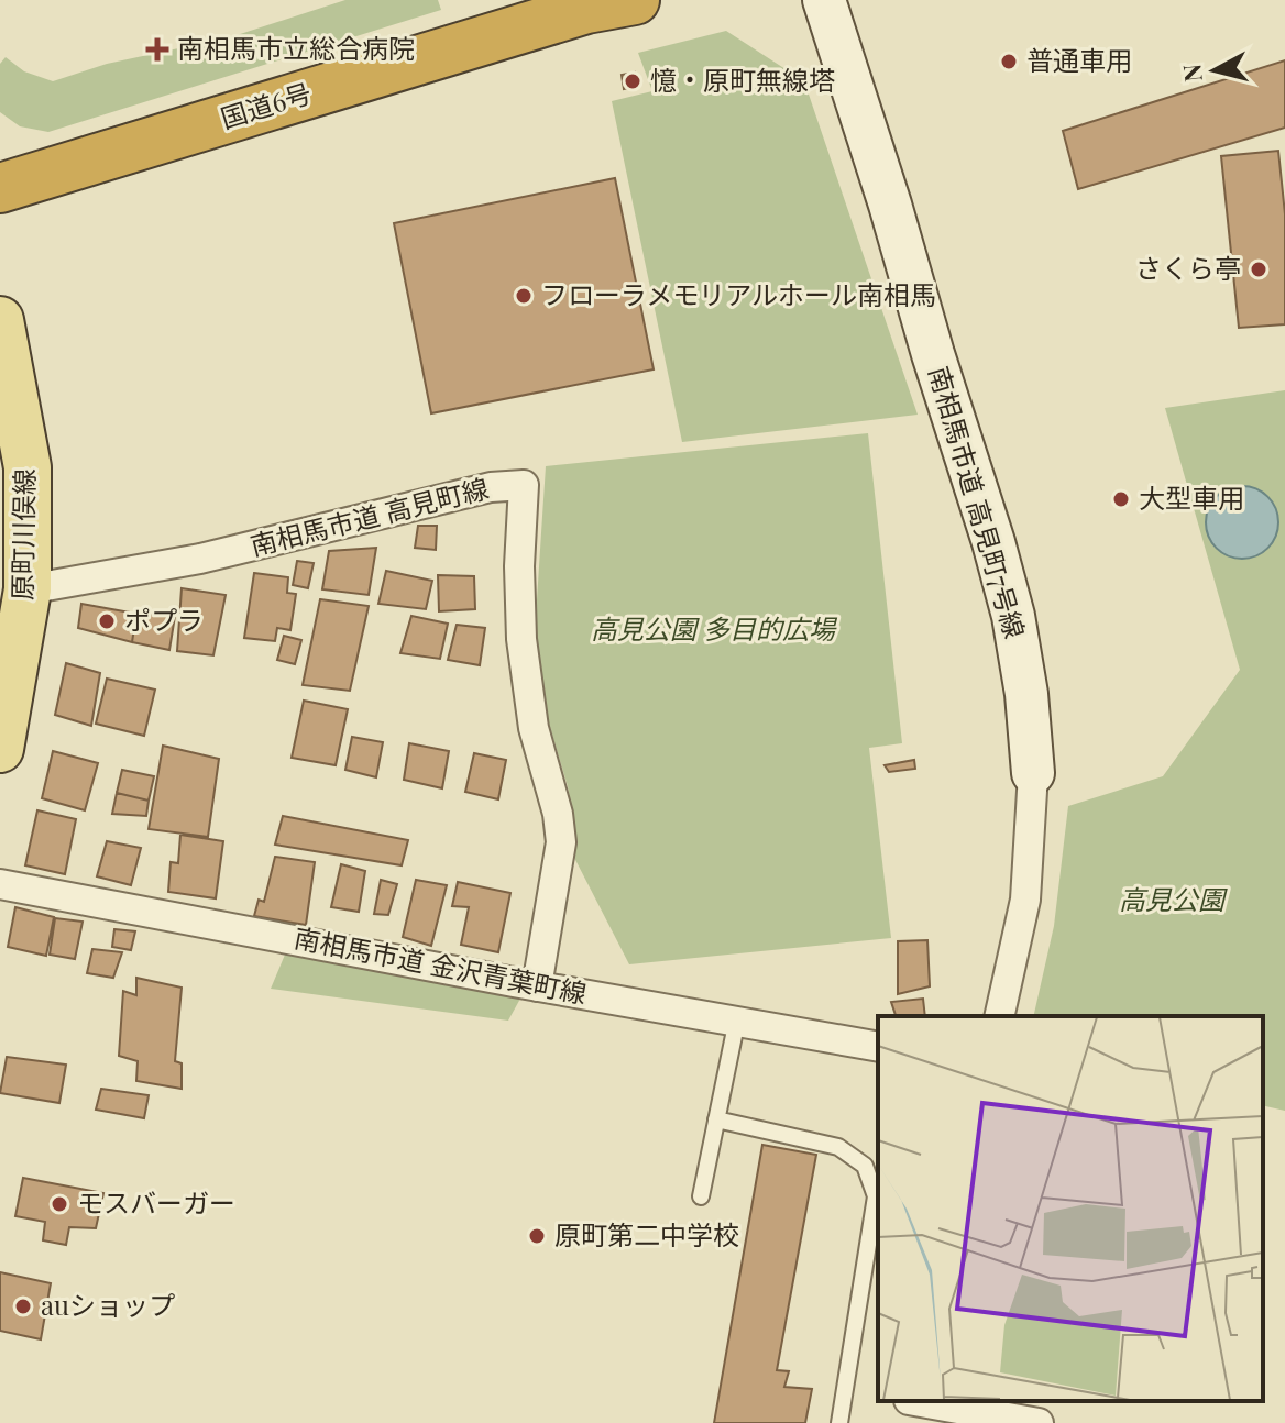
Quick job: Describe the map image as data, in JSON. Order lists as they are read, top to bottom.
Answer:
{
  "streets": {
    "highway": ["国道6号"],
    "main road": ["原町川俣線"],
    "street": ["南相馬市道 高見町7号線", "南相馬市道 高見町線", "南相馬市道 金沢青葉町線"]
  },
  "crossings": [
    ["南相馬市道 高見町線", "原町川俣線"],
    ["南相馬市道 高見町線", "南相馬市道 金沢青葉町線"]
  ],
  "parks": ["高見公園 多目的広場", "高見公園"],
  "places": {
    "health": ["南相馬市立総合病院"],
    "other": [
      "普通車用",
      "憶・原町無線塔",
      "さくら亭",
      "フローラメモリアルホール南相馬",
      "大型車用",
      "ポプラ",
      "モスバーガー",
      "原町第二中学校",
      "auショップ"
    ]
  },
  "north": "left"
}
